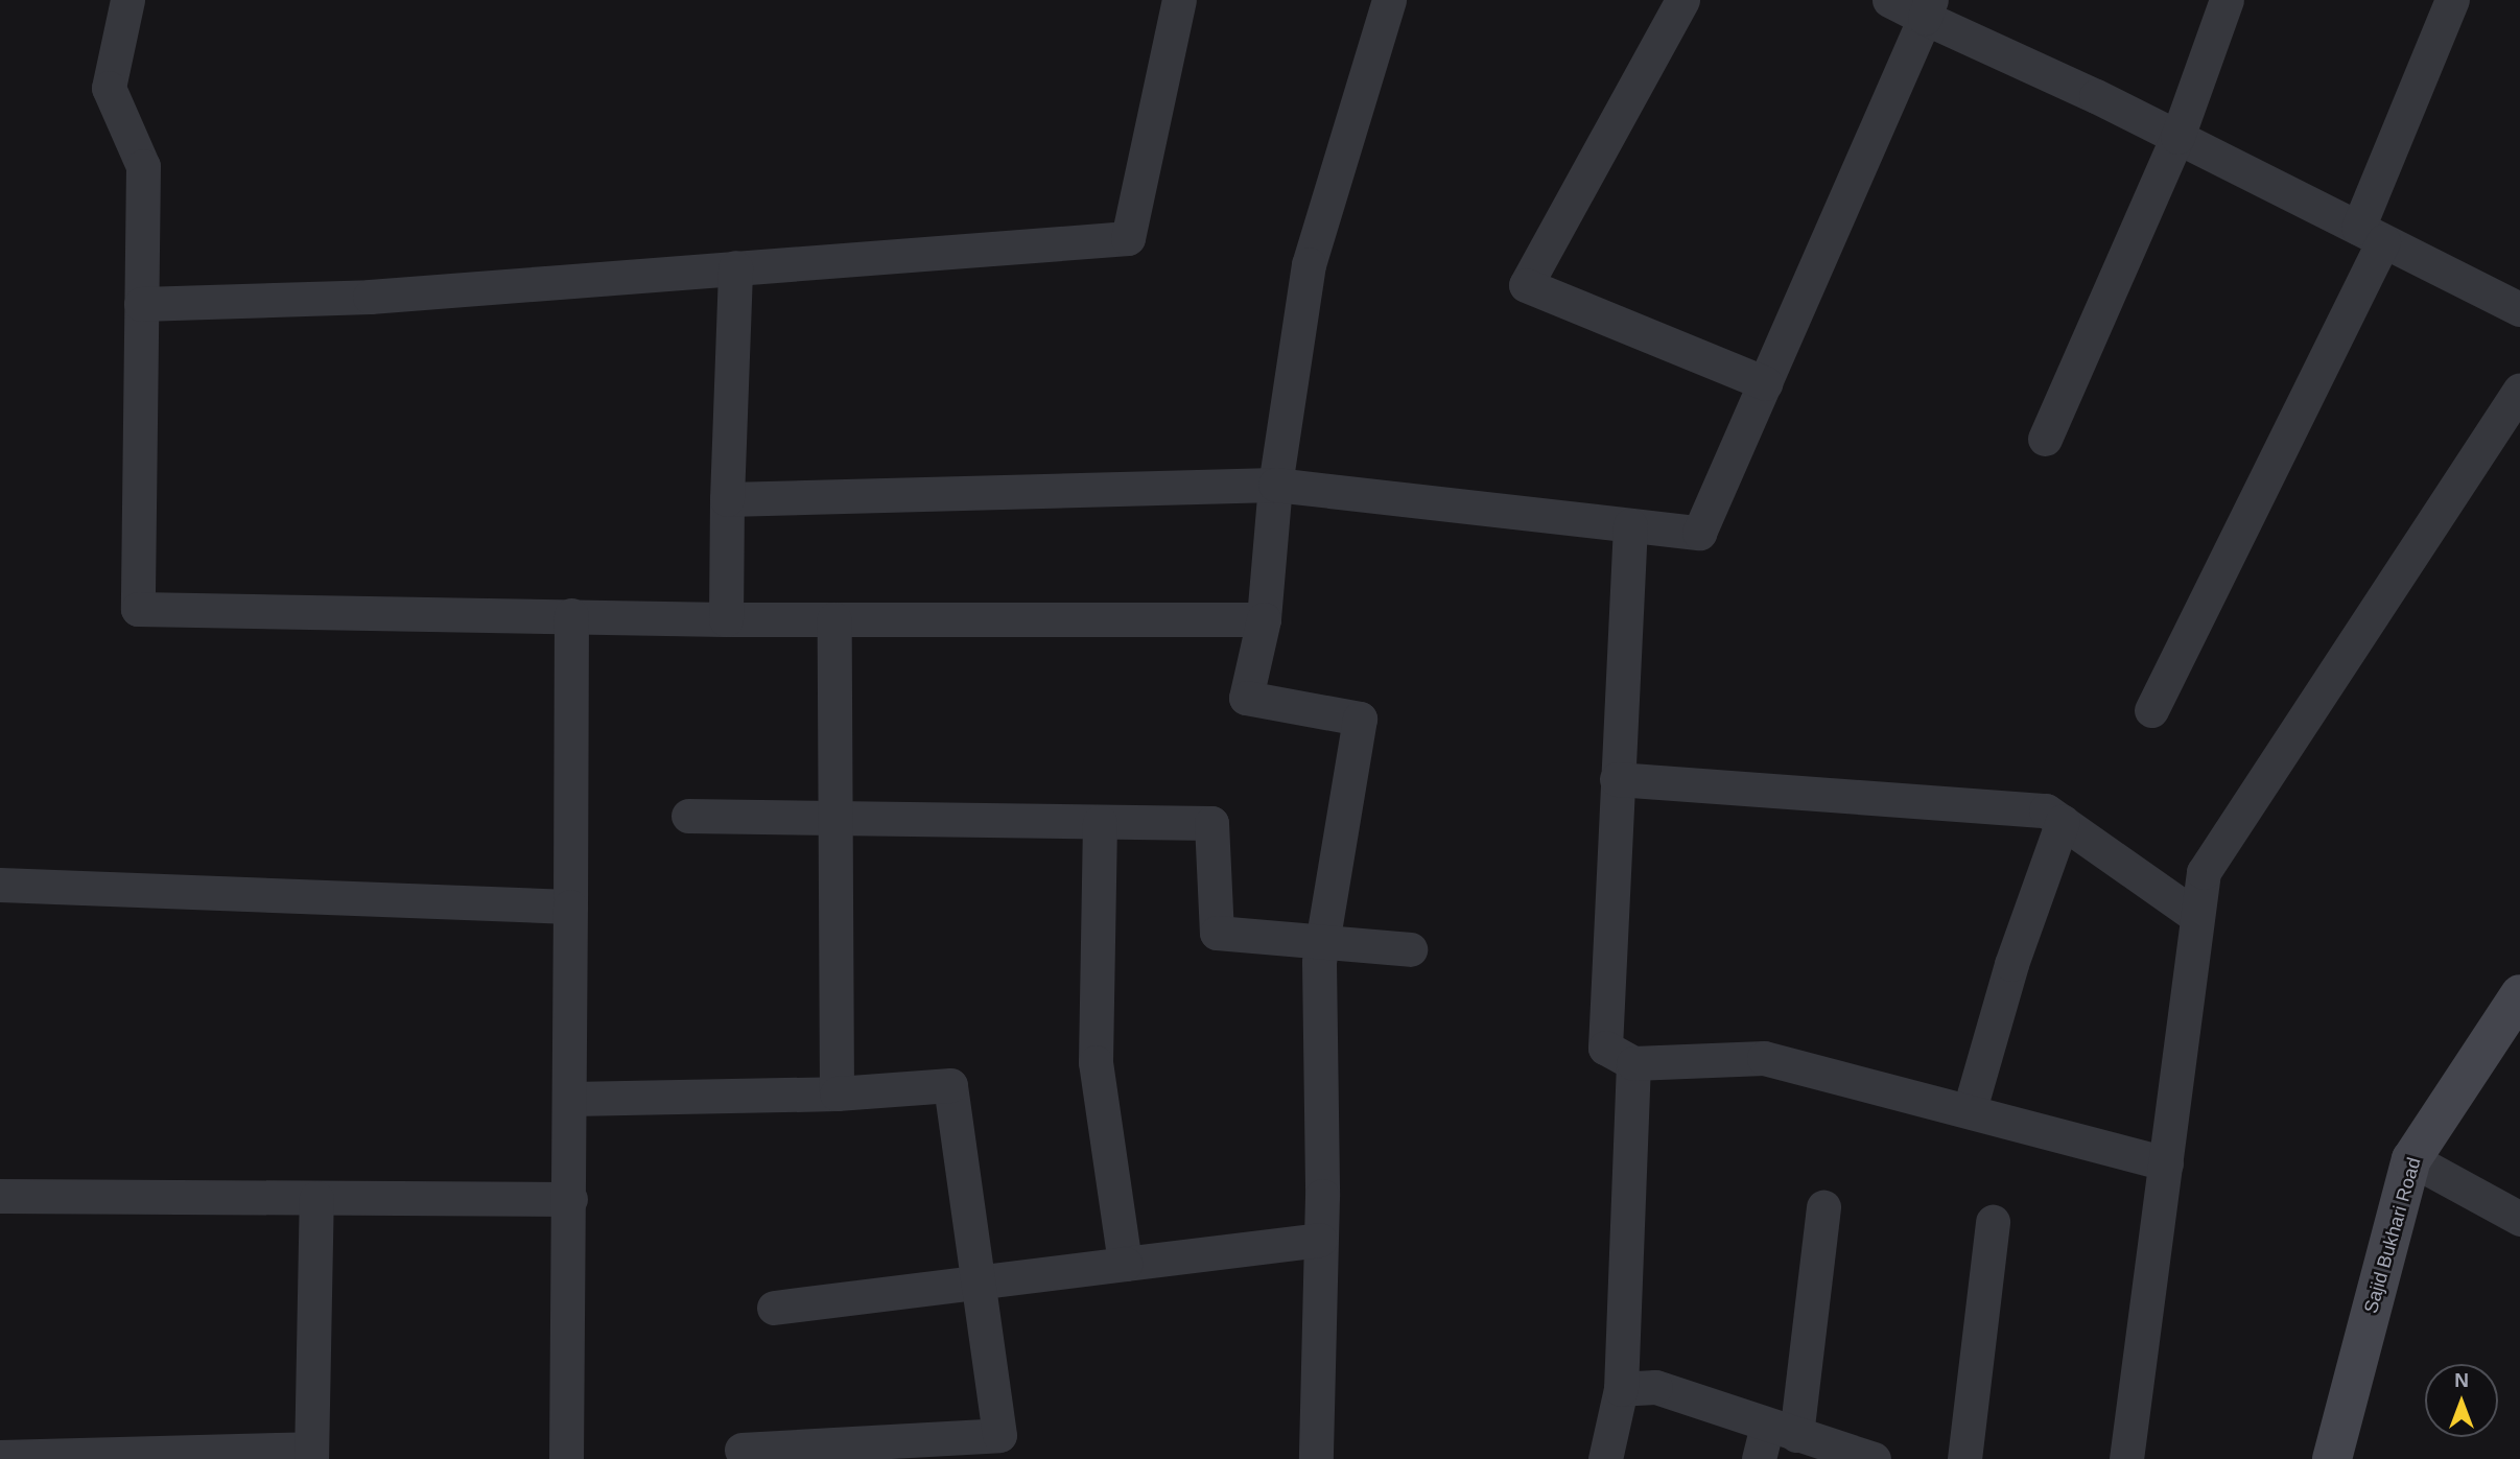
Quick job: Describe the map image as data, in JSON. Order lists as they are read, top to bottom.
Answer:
{
  "streets": {
    "street": ["Sajid Bukhari Road"]
  },
  "north": "top"
}
